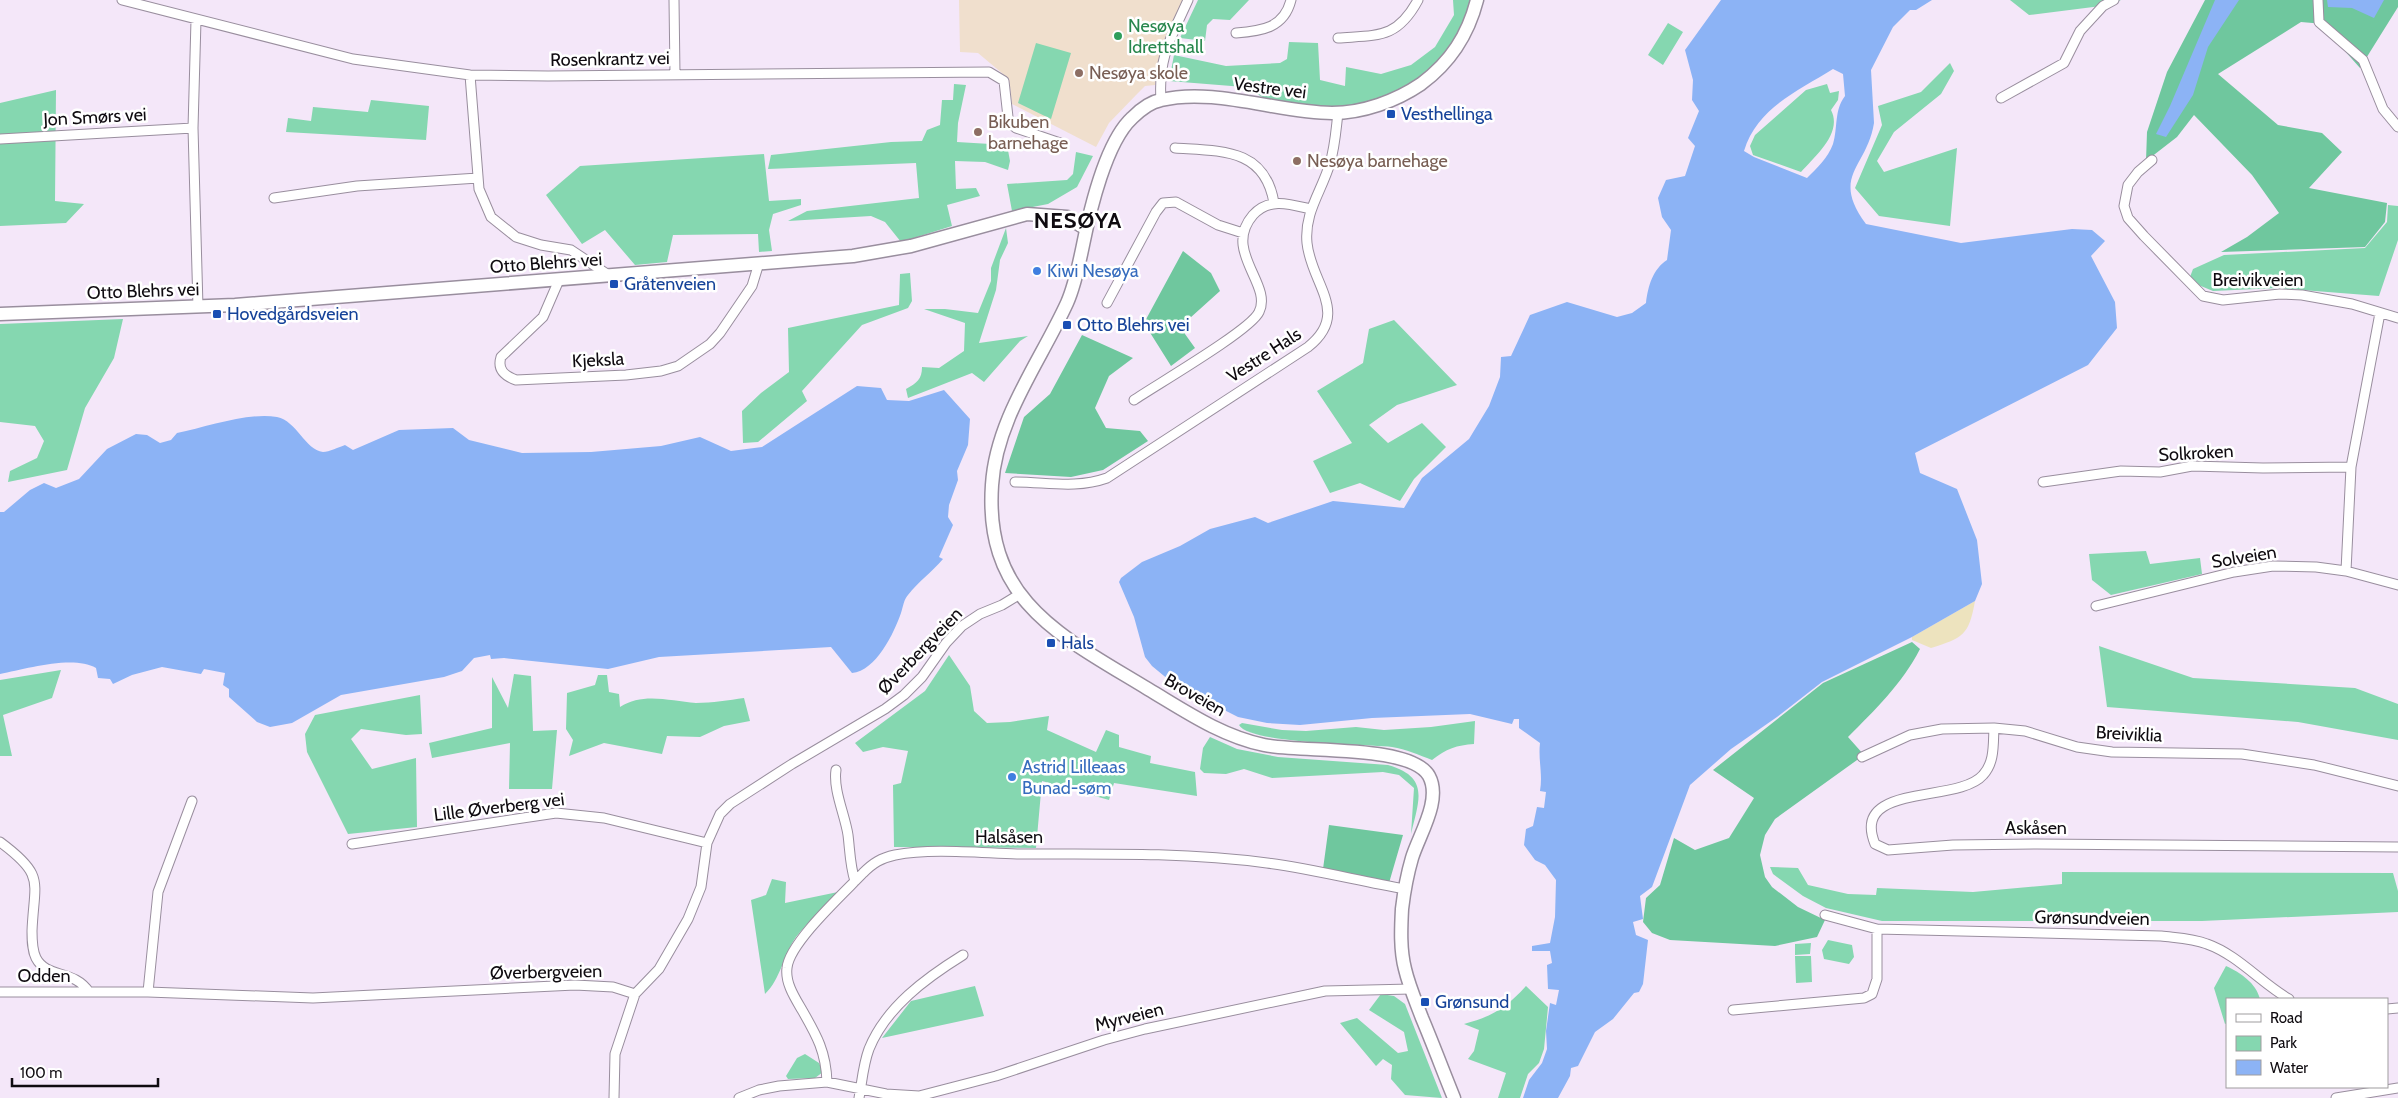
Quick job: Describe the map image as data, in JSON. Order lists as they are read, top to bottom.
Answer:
{
  "streets": {
    "street": [
      "Rosenkrantz vei",
      "Vestre vei",
      "Jon Smørs vei",
      "Otto Blehrs vei",
      "Breivikveien",
      "Vestre Hals",
      "Kjeksla",
      "Solkroken",
      "Solveien",
      "Øverbergveien",
      "Broveien",
      "Breiviklia",
      "Lille Øverberg vei",
      "Askåsen",
      "Halsåsen",
      "Grønsundveien",
      "Odden",
      "Myrveien"
    ]
  },
  "crossings": [
    ["Vestre vei", "Otto Blehrs vei"],
    ["Vestre vei", "Vestre Hals"],
    ["Vestre vei", "Broveien"],
    ["Otto Blehrs vei", "Kjeksla"],
    ["Otto Blehrs vei", "Broveien"],
    ["Øverbergveien", "Broveien"],
    ["Øverbergveien", "Lille Øverberg vei"],
    ["Øverbergveien", "Odden"],
    ["Broveien", "Halsåsen"],
    ["Broveien", "Myrveien"],
    ["Breiviklia", "Askåsen"],
    ["Halsåsen", "Myrveien"]
  ],
  "districts": ["NESØYA"],
  "places": {
    "other": [
      "Nesøya Idrettshall",
      "Nesøya skole",
      "Bikuben barnehage",
      "Nesøya barnehage",
      "Kiwi Nesøya",
      "Astrid Lilleaas Bunad-søm"
    ],
    "transit": [
      "Vesthellinga",
      "Gråtenveien",
      "Hovedgårdsveien",
      "Otto Blehrs vei",
      "Hals",
      "Grønsund"
    ]
  },
  "legend": ["Road", "Park", "Water"],
  "scale_bar": "100 m"
}
